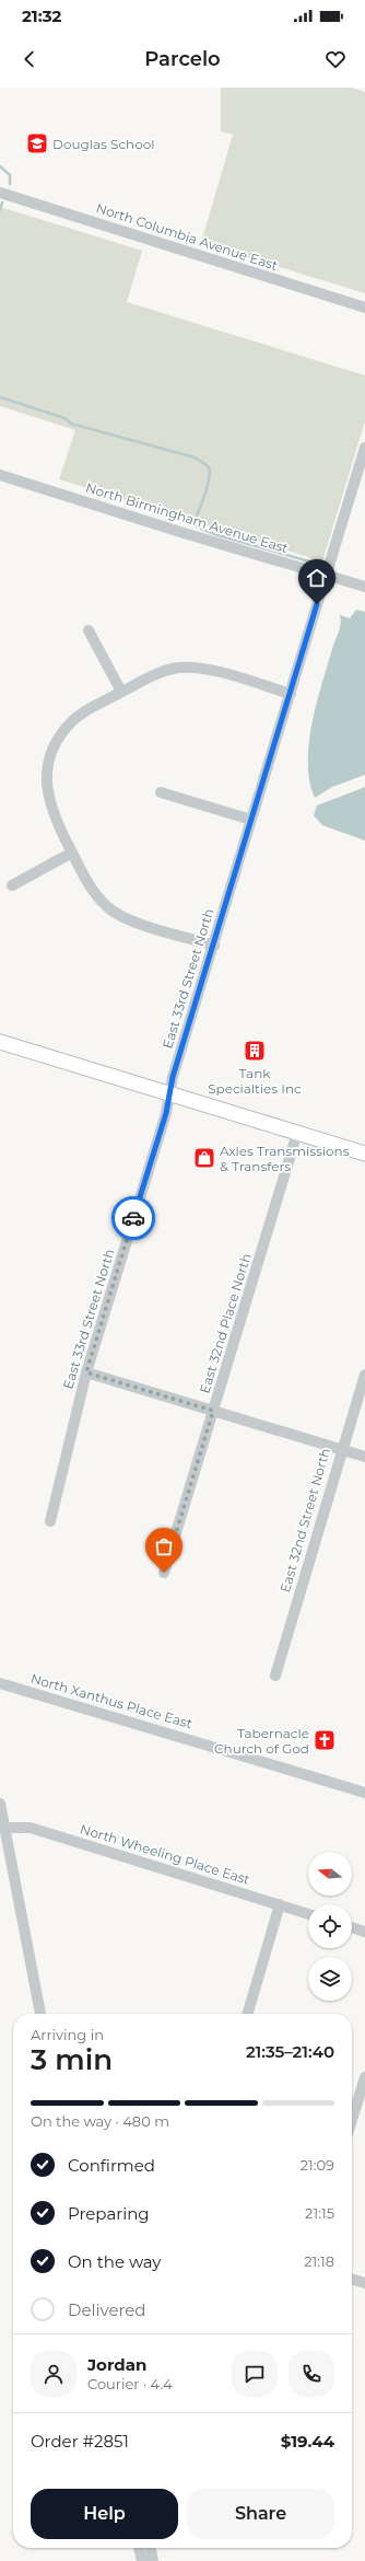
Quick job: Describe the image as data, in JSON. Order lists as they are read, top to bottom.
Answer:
{
  "streets": {
    "street": [
      "North Columbia Avenue East",
      "North Birmingham Avenue East",
      "East 33rd Street North",
      "East 32nd Place North",
      "East 32nd Street North",
      "North Xanthus Place East",
      "North Wheeling Place East"
    ]
  },
  "crossings": [
    ["North Birmingham Avenue East", "East 33rd Street North"]
  ],
  "places": {
    "school or university": ["Douglas School"],
    "building": ["Tank Specialties Inc"],
    "shop": ["Axles Transmissions & Transfers"],
    "church": ["Tabernacle Church of God"]
  },
  "north": "left",
  "page": {
    "status": "21:32",
    "header": "Parcelo",
    "heading": ["3 min", "Arriving in", "21:35–21:40"],
    "panel": [
      "Jordan",
      "Courier · 4.4",
      "Order #2851",
      "$19.44"
    ],
    "bar": "On the way · 480 m",
    "list": [
      ["Confirmed", "21:09"],
      ["Preparing", "21:15"],
      ["On the way", "21:18"],
      "Delivered"
    ],
    "buttons": ["Help", "Share"]
  }
}
